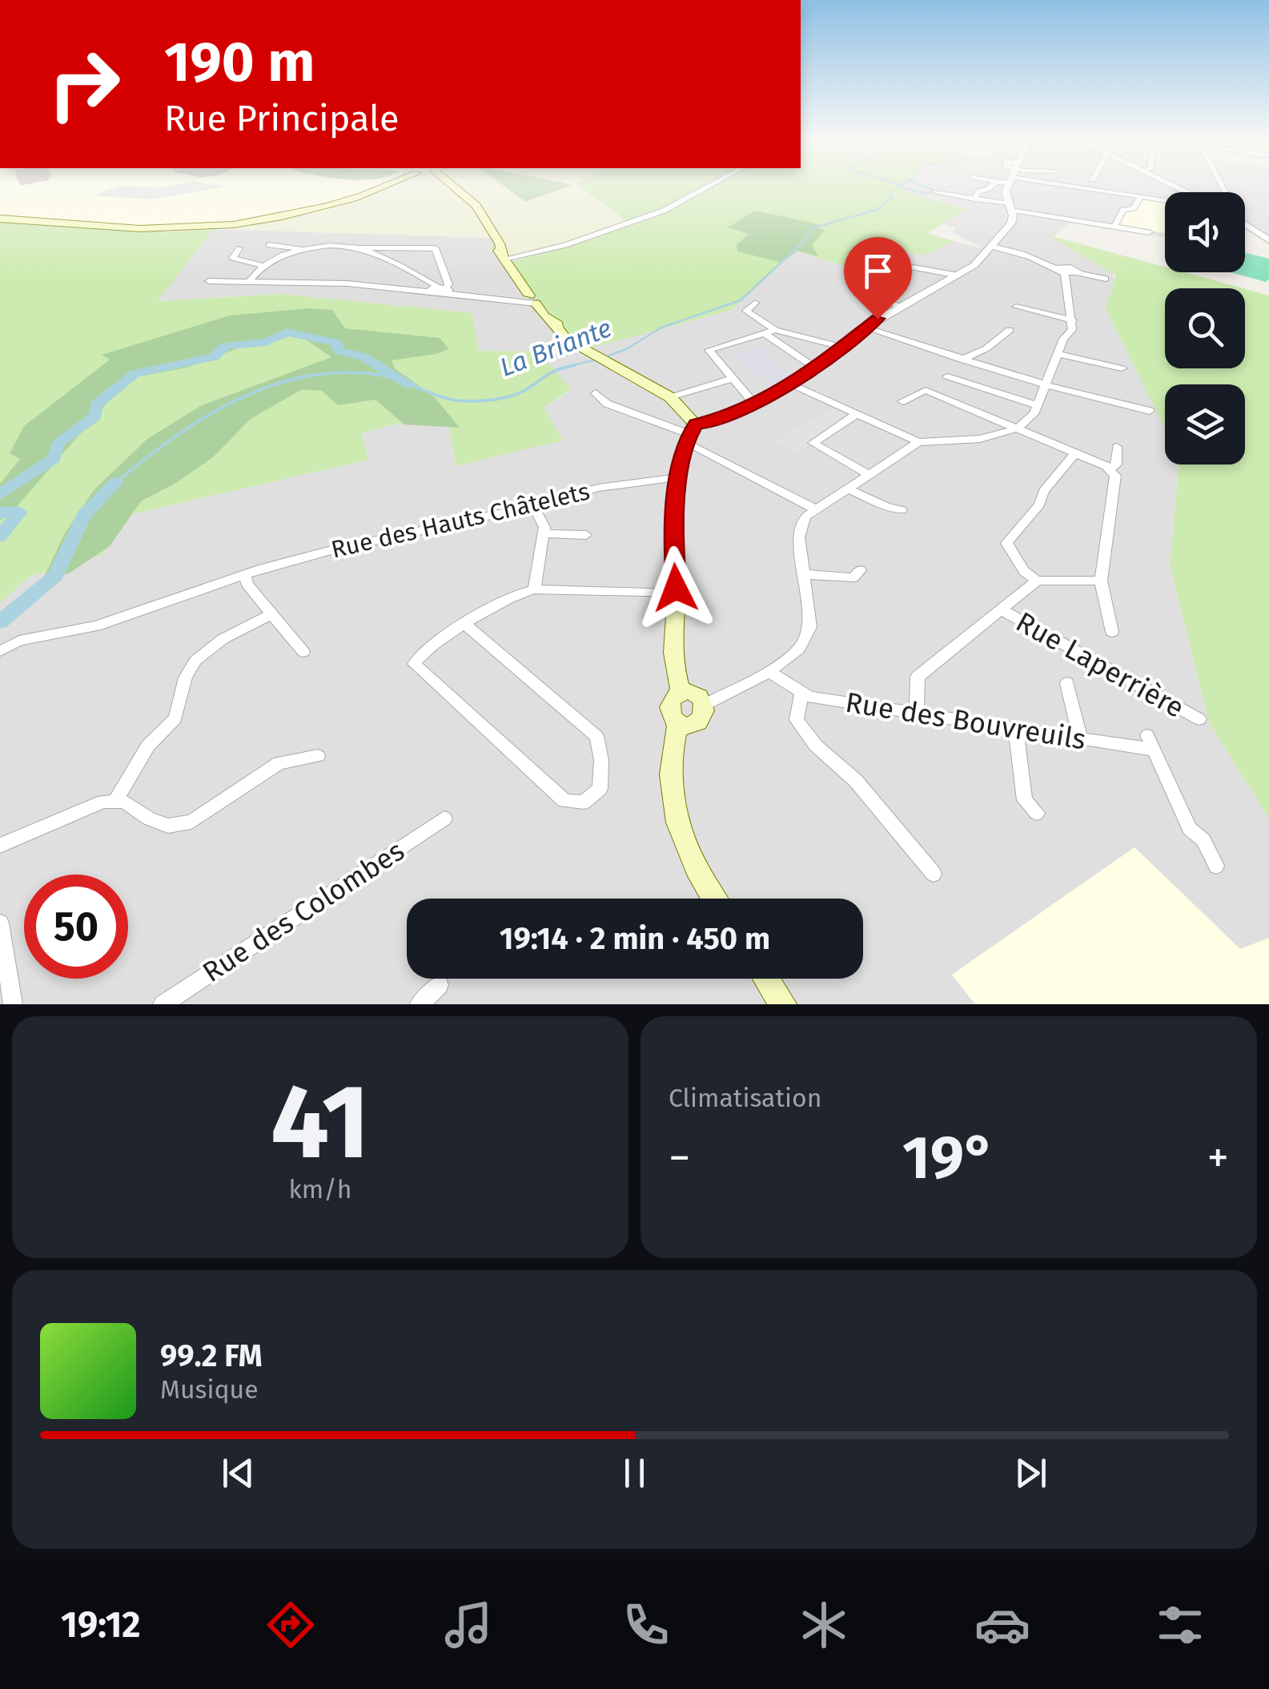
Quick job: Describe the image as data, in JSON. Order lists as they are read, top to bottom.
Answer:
{
  "streets": {
    "street": [
      "Rue des Hauts Châtelets",
      "Rue Laperrière",
      "Rue des Bouvreuils",
      "Rue des Colombes"
    ]
  },
  "water": ["La Briante"],
  "page": {
    "turn": ["190 m", "Rue Principale"],
    "limit": "50",
    "trip": "19:14 · 2 min · 450 m",
    "tile": [
      ["41", "km/h"],
      "Climatisation"
    ],
    "heat": ["−", "19°", "+"],
    "song": ["99.2 FM", "Musique"],
    "tabs": "19:12"
  }
}
